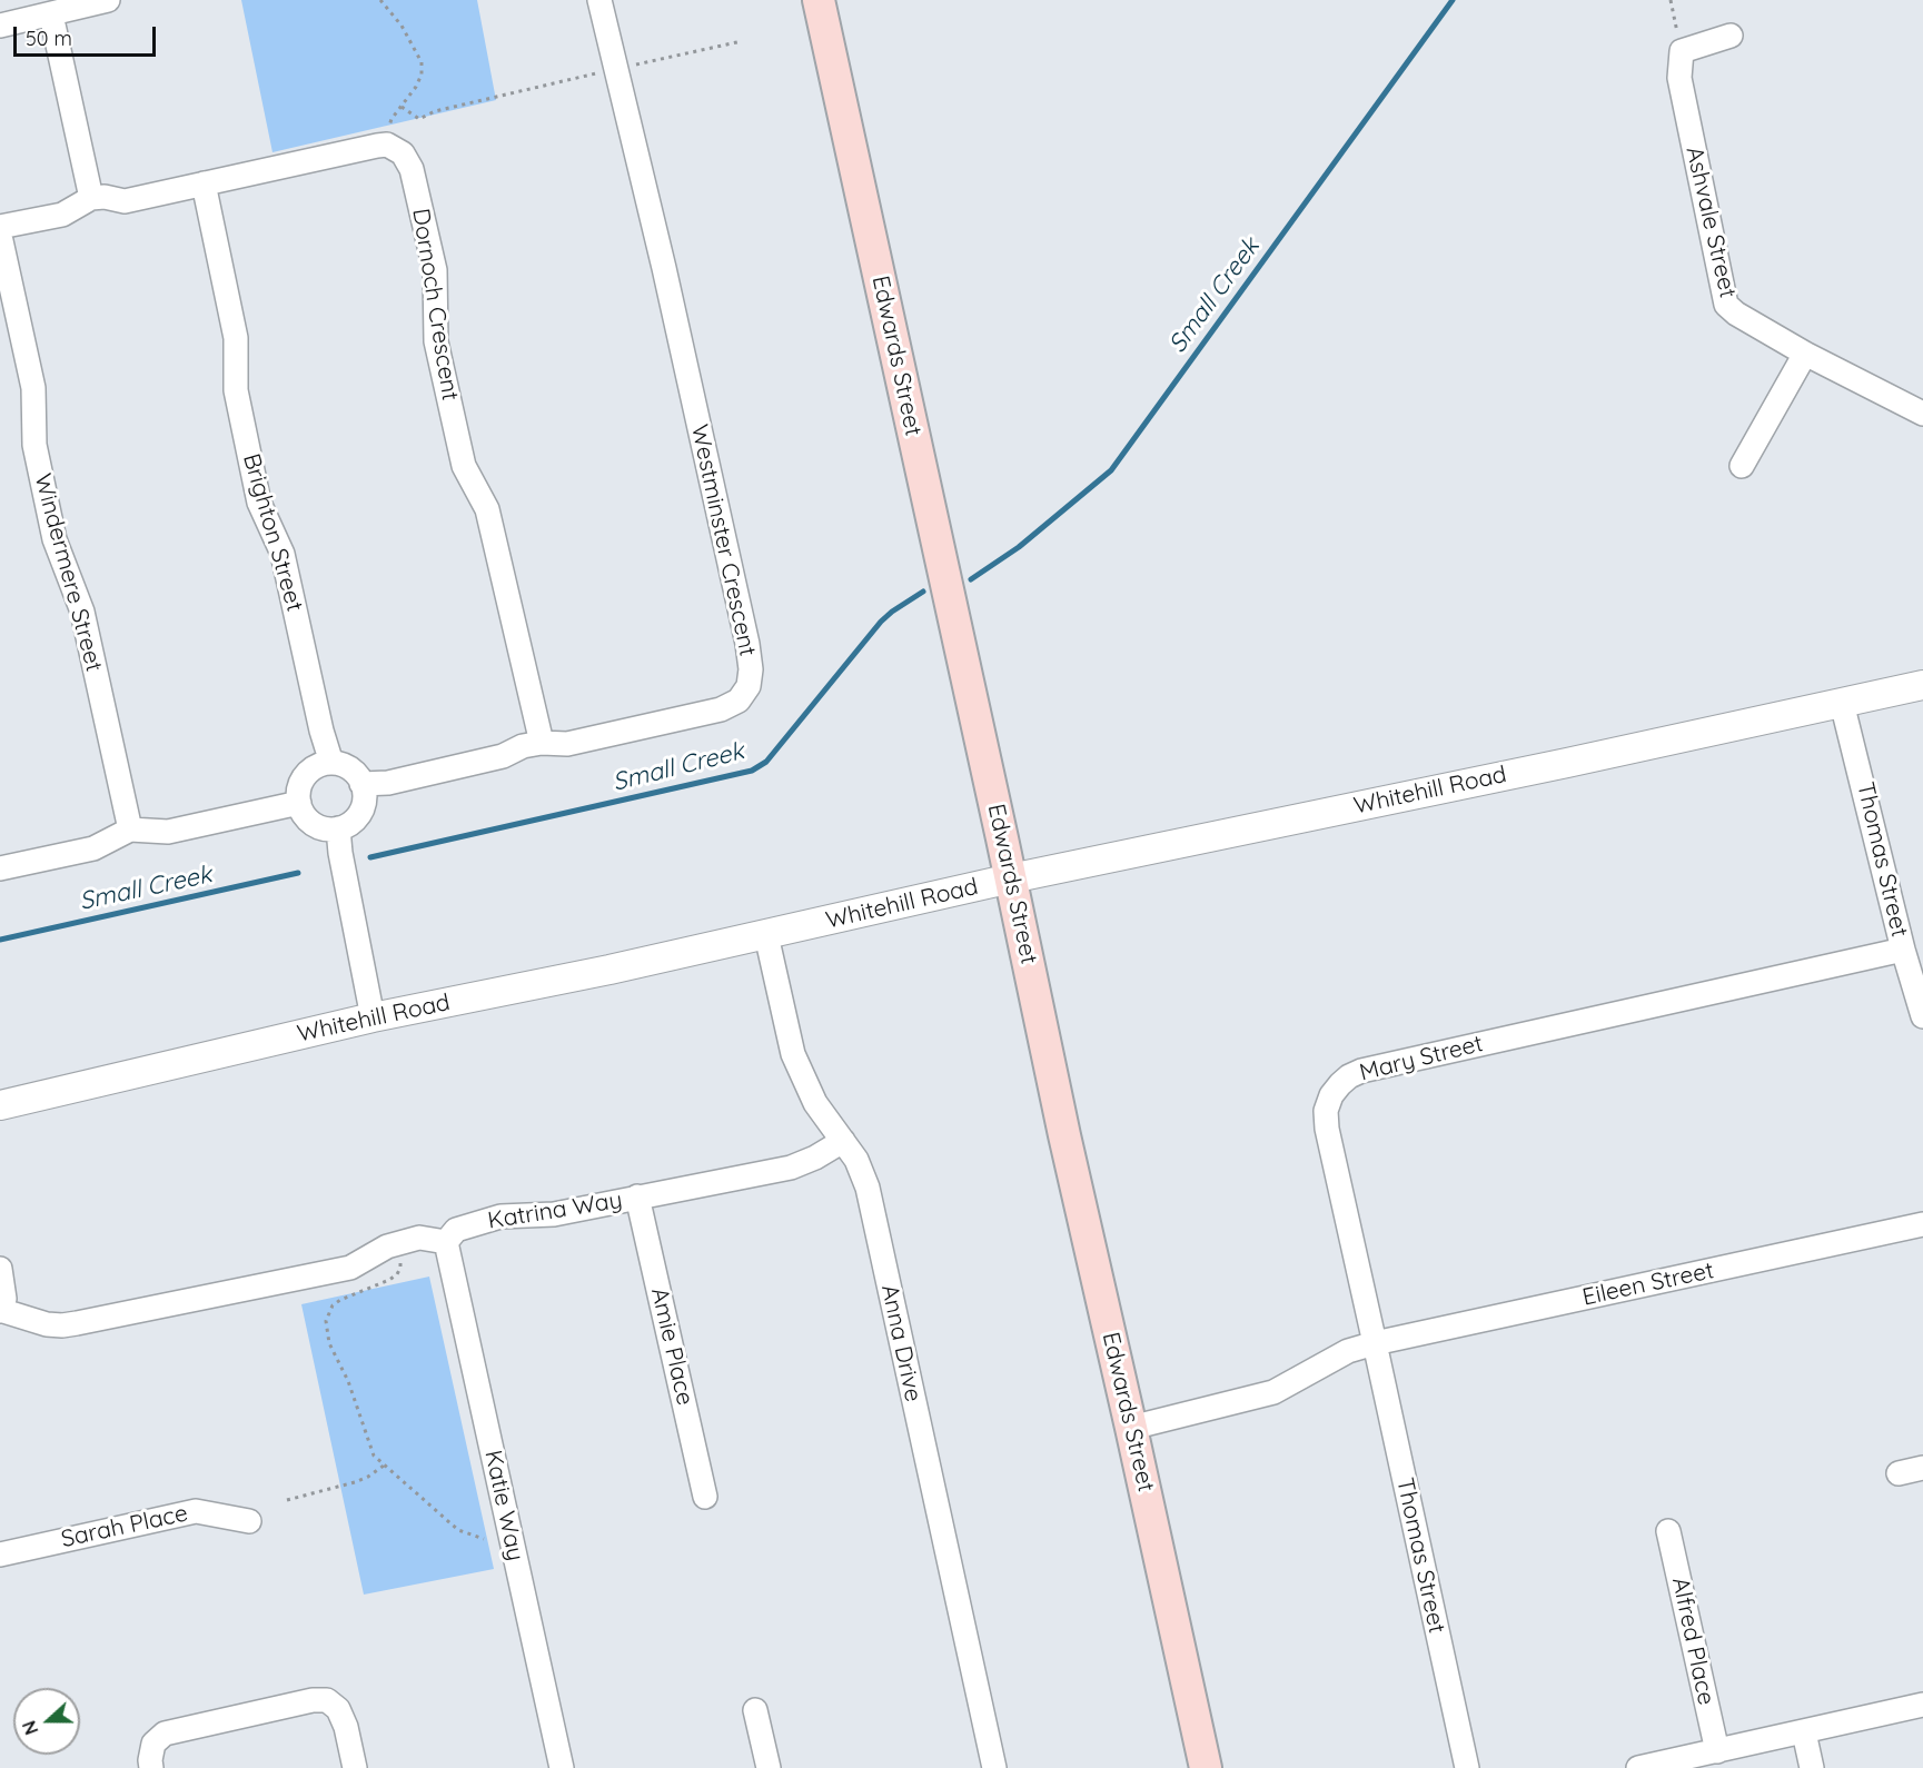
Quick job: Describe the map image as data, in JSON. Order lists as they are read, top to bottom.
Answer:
{
  "streets": {
    "main road": ["Edwards Street"],
    "street": [
      "Ashvale Street",
      "Dornoch Crescent",
      "Brighton Street",
      "Westminster Crescent",
      "Windermere Street",
      "Whitehill Road",
      "Thomas Street",
      "Mary Street",
      "Katrina Way",
      "Eileen Street",
      "Anna Drive",
      "Amie Place",
      "Katie Way",
      "Sarah Place",
      "Alfred Place"
    ]
  },
  "crossings": [
    ["Dornoch Crescent", "Brighton Street"],
    ["Dornoch Crescent", "Westminster Crescent"],
    ["Edwards Street", "Whitehill Road"],
    ["Brighton Street", "Westminster Crescent"],
    ["Whitehill Road", "Thomas Street"],
    ["Whitehill Road", "Anna Drive"],
    ["Thomas Street", "Mary Street"],
    ["Thomas Street", "Eileen Street"],
    ["Mary Street", "Eileen Street"],
    ["Katrina Way", "Anna Drive"],
    ["Katrina Way", "Amie Place"],
    ["Katrina Way", "Katie Way"]
  ],
  "water": ["Small Creek"],
  "scale_bar": "50 m",
  "north": "left"
}
